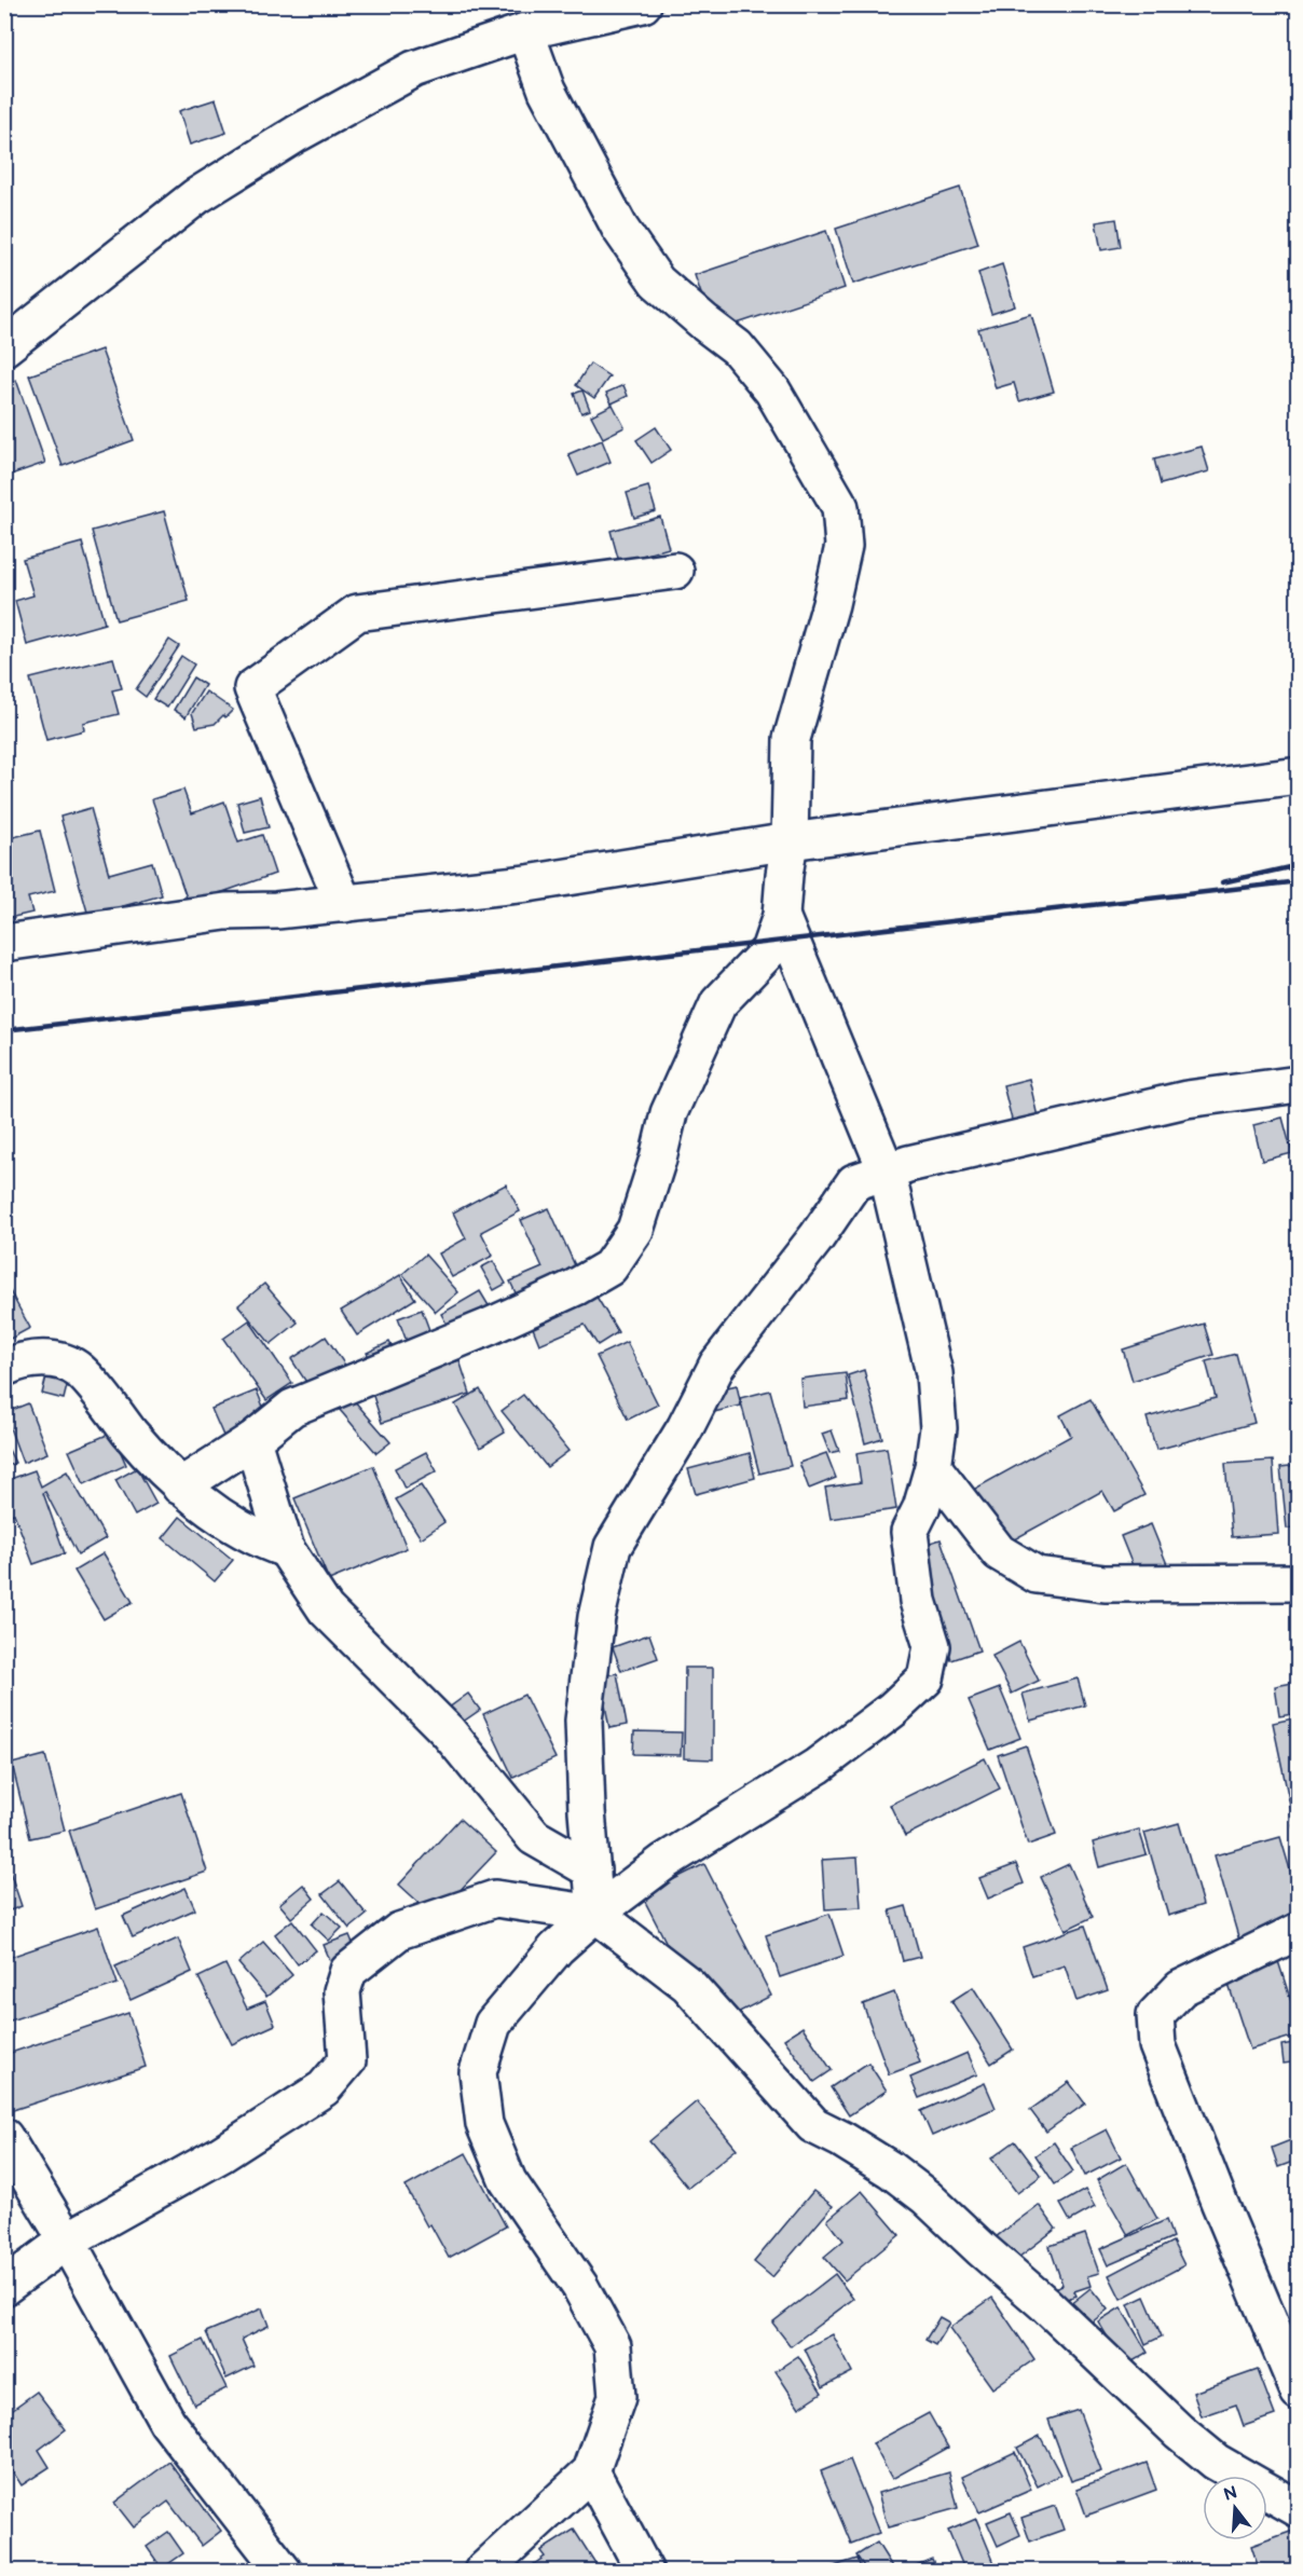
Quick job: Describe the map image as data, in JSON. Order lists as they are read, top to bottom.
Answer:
{
  "north": "top"
}
